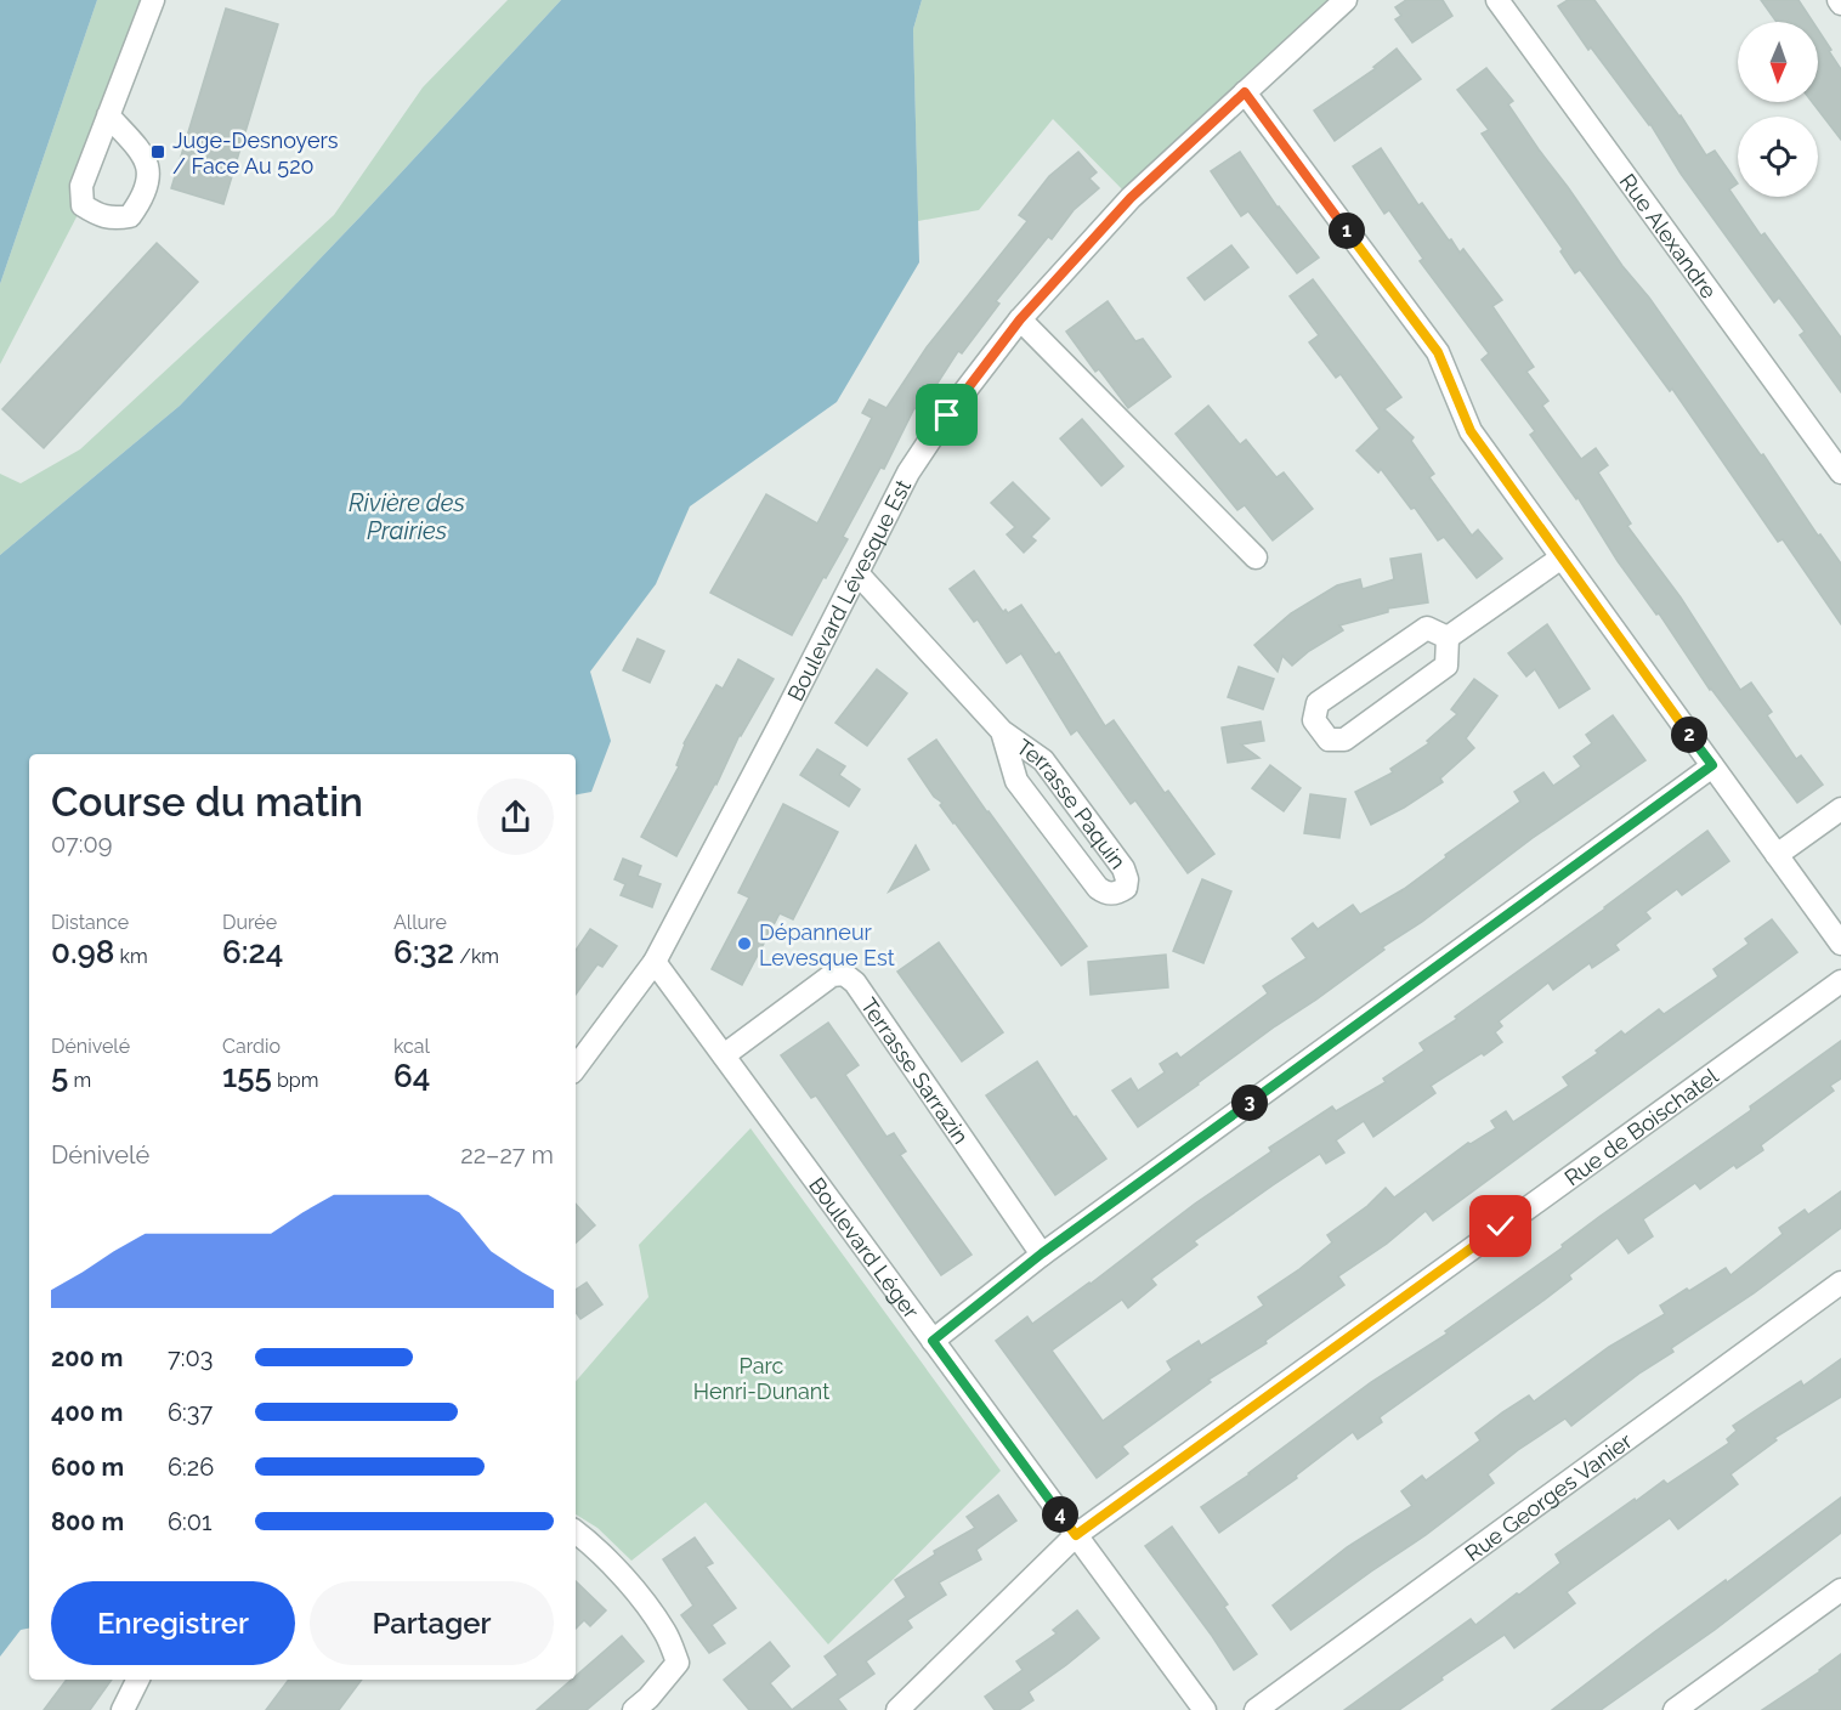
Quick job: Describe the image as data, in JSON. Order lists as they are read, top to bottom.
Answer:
{
  "streets": {
    "street": [
      "Rue Alexandre",
      "Boulevard Lévesque Est",
      "Terrasse Paquin",
      "Terrasse Sarrazin",
      "Rue de Boischatel",
      "Boulevard Léger",
      "Rue Georges Vanier"
    ]
  },
  "crossings": [
    ["Boulevard Lévesque Est", "Terrasse Paquin"],
    ["Boulevard Lévesque Est", "Boulevard Léger"],
    ["Terrasse Sarrazin", "Boulevard Léger"],
    ["Rue de Boischatel", "Boulevard Léger"]
  ],
  "water": ["Rivière des Prairies"],
  "parks": ["Parc Henri-Dunant"],
  "places": {
    "transit": ["Juge-Desnoyers / Face Au 520"],
    "other": ["Dépanneur Levesque Est"]
  },
  "north": "bottom",
  "page": {
    "pins": [
      "1",
      "2",
      "3",
      "4"
    ],
    "heading": ["Course du matin", "07:09"],
    "stats": [
      ["Distance", "0.98 km"],
      ["Durée", "6:24"],
      ["Allure", "6:32 /km"],
      ["Dénivelé", "5 m"],
      ["Cardio", "155 bpm"],
      ["kcal", "64"]
    ],
    "chart": ["Dénivelé", "22–27 m"],
    "list": [
      {
        "name": "200 m",
        "note": "7:03"
      },
      {
        "name": "400 m",
        "note": "6:37"
      },
      {
        "name": "600 m",
        "note": "6:26"
      },
      {
        "name": "800 m",
        "note": "6:01"
      }
    ],
    "buttons": ["Enregistrer", "Partager"]
  }
}
